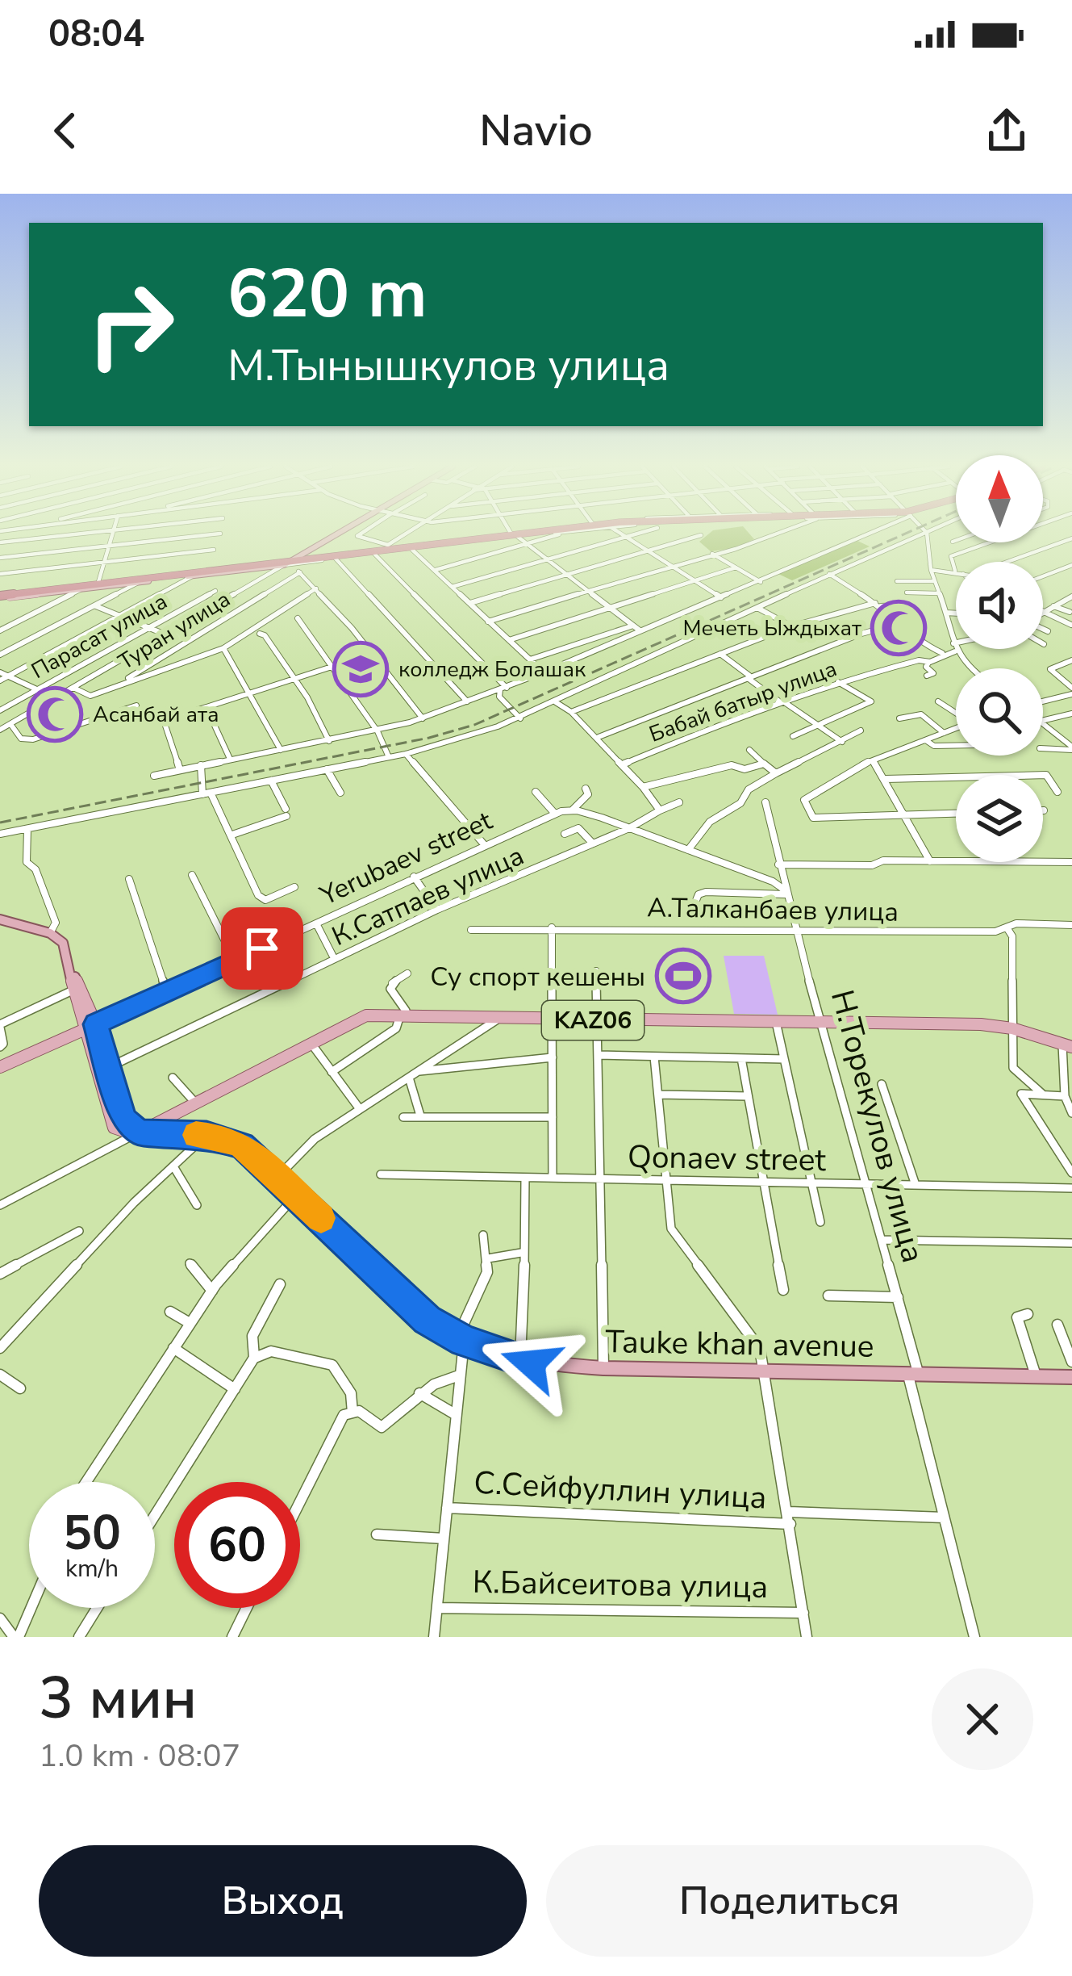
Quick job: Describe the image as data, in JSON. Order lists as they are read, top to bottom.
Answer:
{
  "streets": {
    "main road": ["Yerubaev street", "KАZ06", "Tauke khan avenue"],
    "street": [
      "Туран улица",
      "Парасат улица",
      "Бабай батыр улица",
      "К.Сатпаев улица",
      "А.Талканбаев улица",
      "Н.Торекулов улица",
      "Qonaev street",
      "С.Сейфуллин улица",
      "К.Байсеитова улица"
    ]
  },
  "crossings": [
    ["Yerubaev street", "К.Сатпаев улица"],
    ["Yerubaev street", "Н.Торекулов улица"],
    ["А.Талканбаев улица", "Н.Торекулов улица"],
    ["KАZ06", "Н.Торекулов улица"],
    ["KАZ06", "Tauke khan avenue"],
    ["Н.Торекулов улица", "Qonaev street"],
    ["Н.Торекулов улица", "Tauke khan avenue"],
    ["Н.Торекулов улица", "С.Сейфуллин улица"]
  ],
  "places": {
    "mosque": ["Мечеть Ыждыхат", "Асанбай ата"],
    "school or university": ["колледж Болашак"],
    "sports": ["Су спорт кешены"]
  },
  "north": "top",
  "page": {
    "status": "08:04",
    "header": "Navio",
    "turn": ["620 m", "М.Тынышкулов улица"],
    "speed": "50 km/h",
    "limit": "60",
    "heading": ["3 мин", "1.0 km · 08:07"],
    "buttons": ["Выход", "Поделиться"]
  }
}
